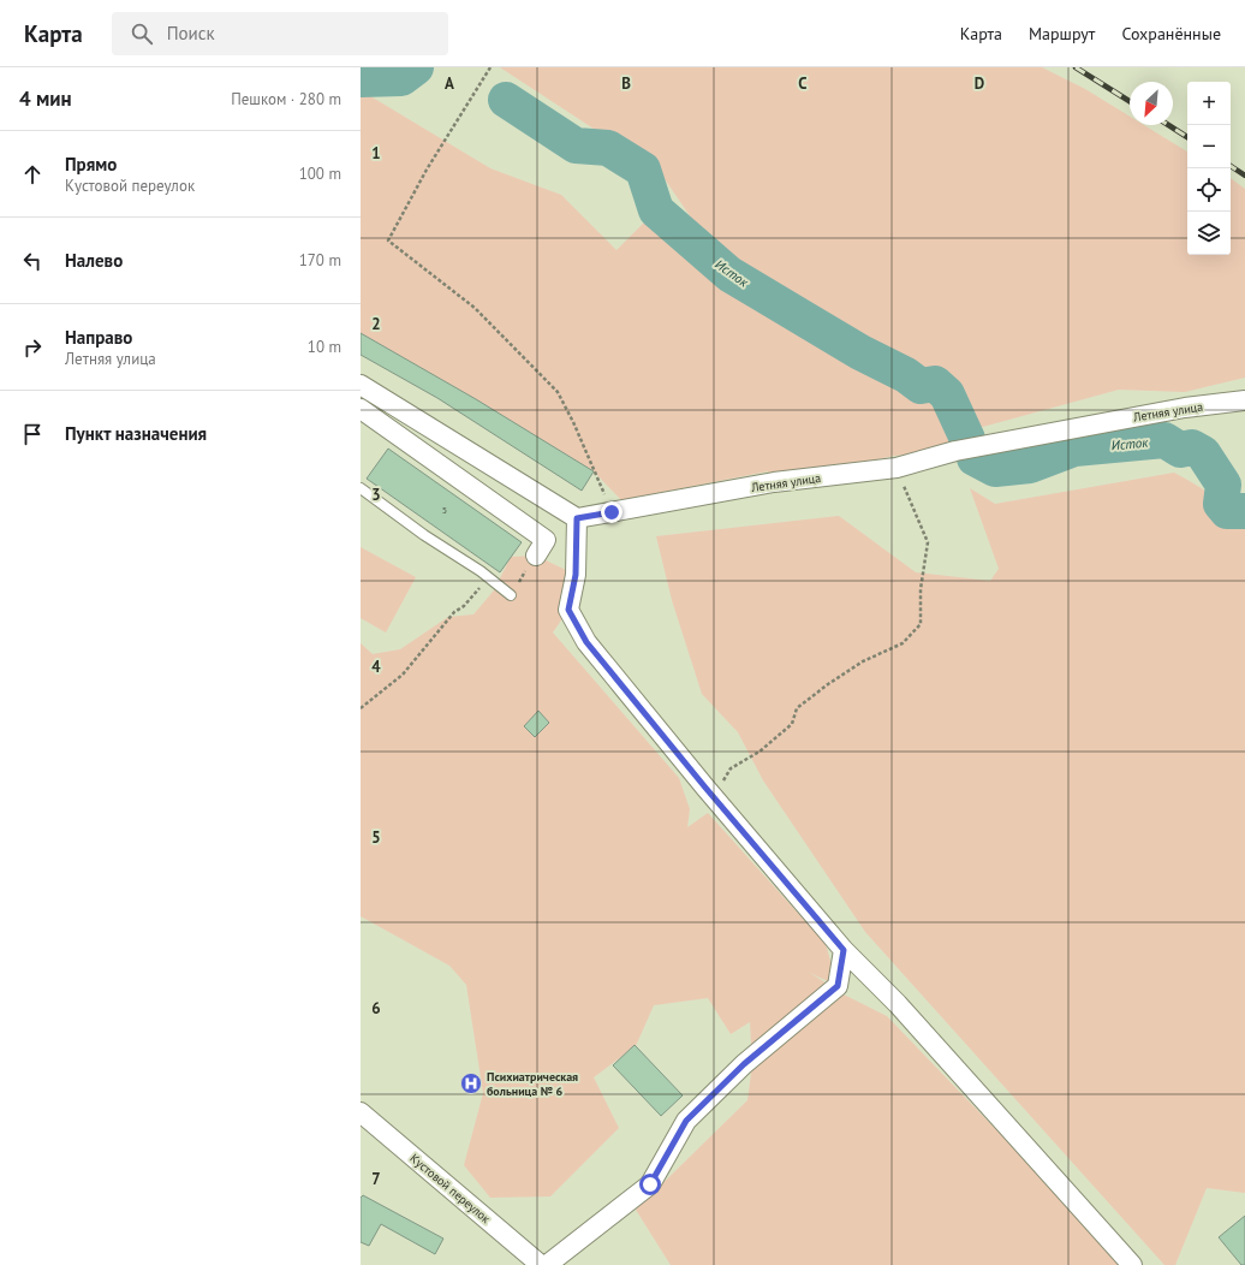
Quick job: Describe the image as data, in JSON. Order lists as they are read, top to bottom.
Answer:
{
  "streets": {
    "street": ["Летняя улица", "Кустовой переулок"]
  },
  "water": ["Исток"],
  "places": {
    "hospital": ["Психиатрическая больница № 6"]
  },
  "house_numbers": ["5"],
  "north": "bottom left",
  "page": {
    "header": "Карта",
    "search": "Поиск",
    "nav": ["Карта", "Маршрут", "Сохранённые"],
    "heading": ["4 мин", "Пешком · 280 m"],
    "map_buttons": ["+", "−"],
    "list": [
      ["Прямо", "Кустовой переулок", "100 m"],
      ["Налево", "170 m"],
      ["Направо", "Летняя улица", "10 m"],
      "Пункт назначения"
    ]
  },
  "grid": {
    "columns": [
      "A",
      "B",
      "C",
      "D"
    ],
    "rows": [
      "1",
      "2",
      "3",
      "4",
      "5",
      "6",
      "7"
    ]
  }
}
